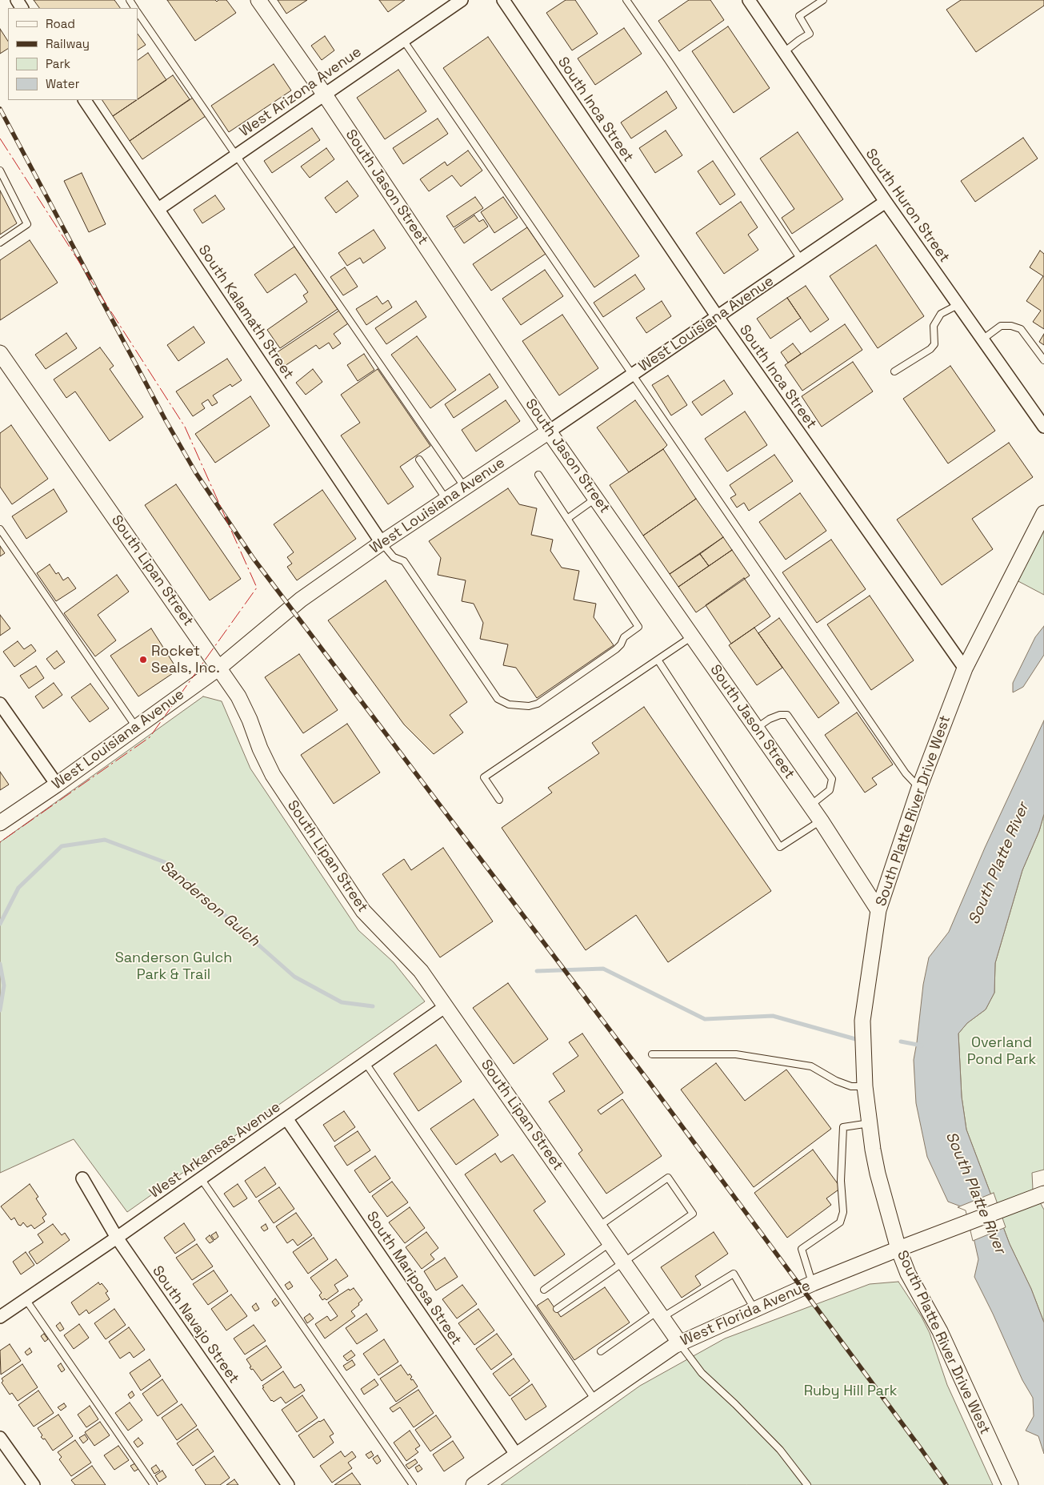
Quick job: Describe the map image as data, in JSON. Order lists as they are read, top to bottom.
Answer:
{
  "streets": {
    "street": [
      "West Arizona Avenue",
      "South Inca Street",
      "South Jason Street",
      "South Huron Street",
      "South Kalamath Street",
      "West Louisiana Avenue",
      "South Lipan Street",
      "South Platte River Drive West",
      "West Arkansas Avenue",
      "South Mariposa Street",
      "West Florida Avenue",
      "South Navajo Street"
    ]
  },
  "crossings": [
    ["West Arizona Avenue", "South Jason Street"],
    ["West Arizona Avenue", "South Kalamath Street"],
    ["South Inca Street", "West Louisiana Avenue"],
    ["South Inca Street", "South Platte River Drive West"],
    ["South Jason Street", "West Louisiana Avenue"],
    ["South Jason Street", "South Platte River Drive West"],
    ["South Huron Street", "West Louisiana Avenue"],
    ["South Kalamath Street", "West Louisiana Avenue"],
    ["West Louisiana Avenue", "South Lipan Street"],
    ["South Lipan Street", "West Arkansas Avenue"],
    ["South Lipan Street", "West Florida Avenue"],
    ["South Platte River Drive West", "West Florida Avenue"],
    ["West Arkansas Avenue", "South Mariposa Street"],
    ["West Arkansas Avenue", "South Navajo Street"],
    ["South Mariposa Street", "West Florida Avenue"]
  ],
  "water": ["South Platte River", "Sanderson Gulch"],
  "parks": ["Sanderson Gulch Park & Trail", "Overland Pond Park", "Ruby Hill Park"],
  "places": ["Rocket Seals, Inc."],
  "legend": [
    "Road",
    "Railway",
    "Park",
    "Water"
  ]
}
